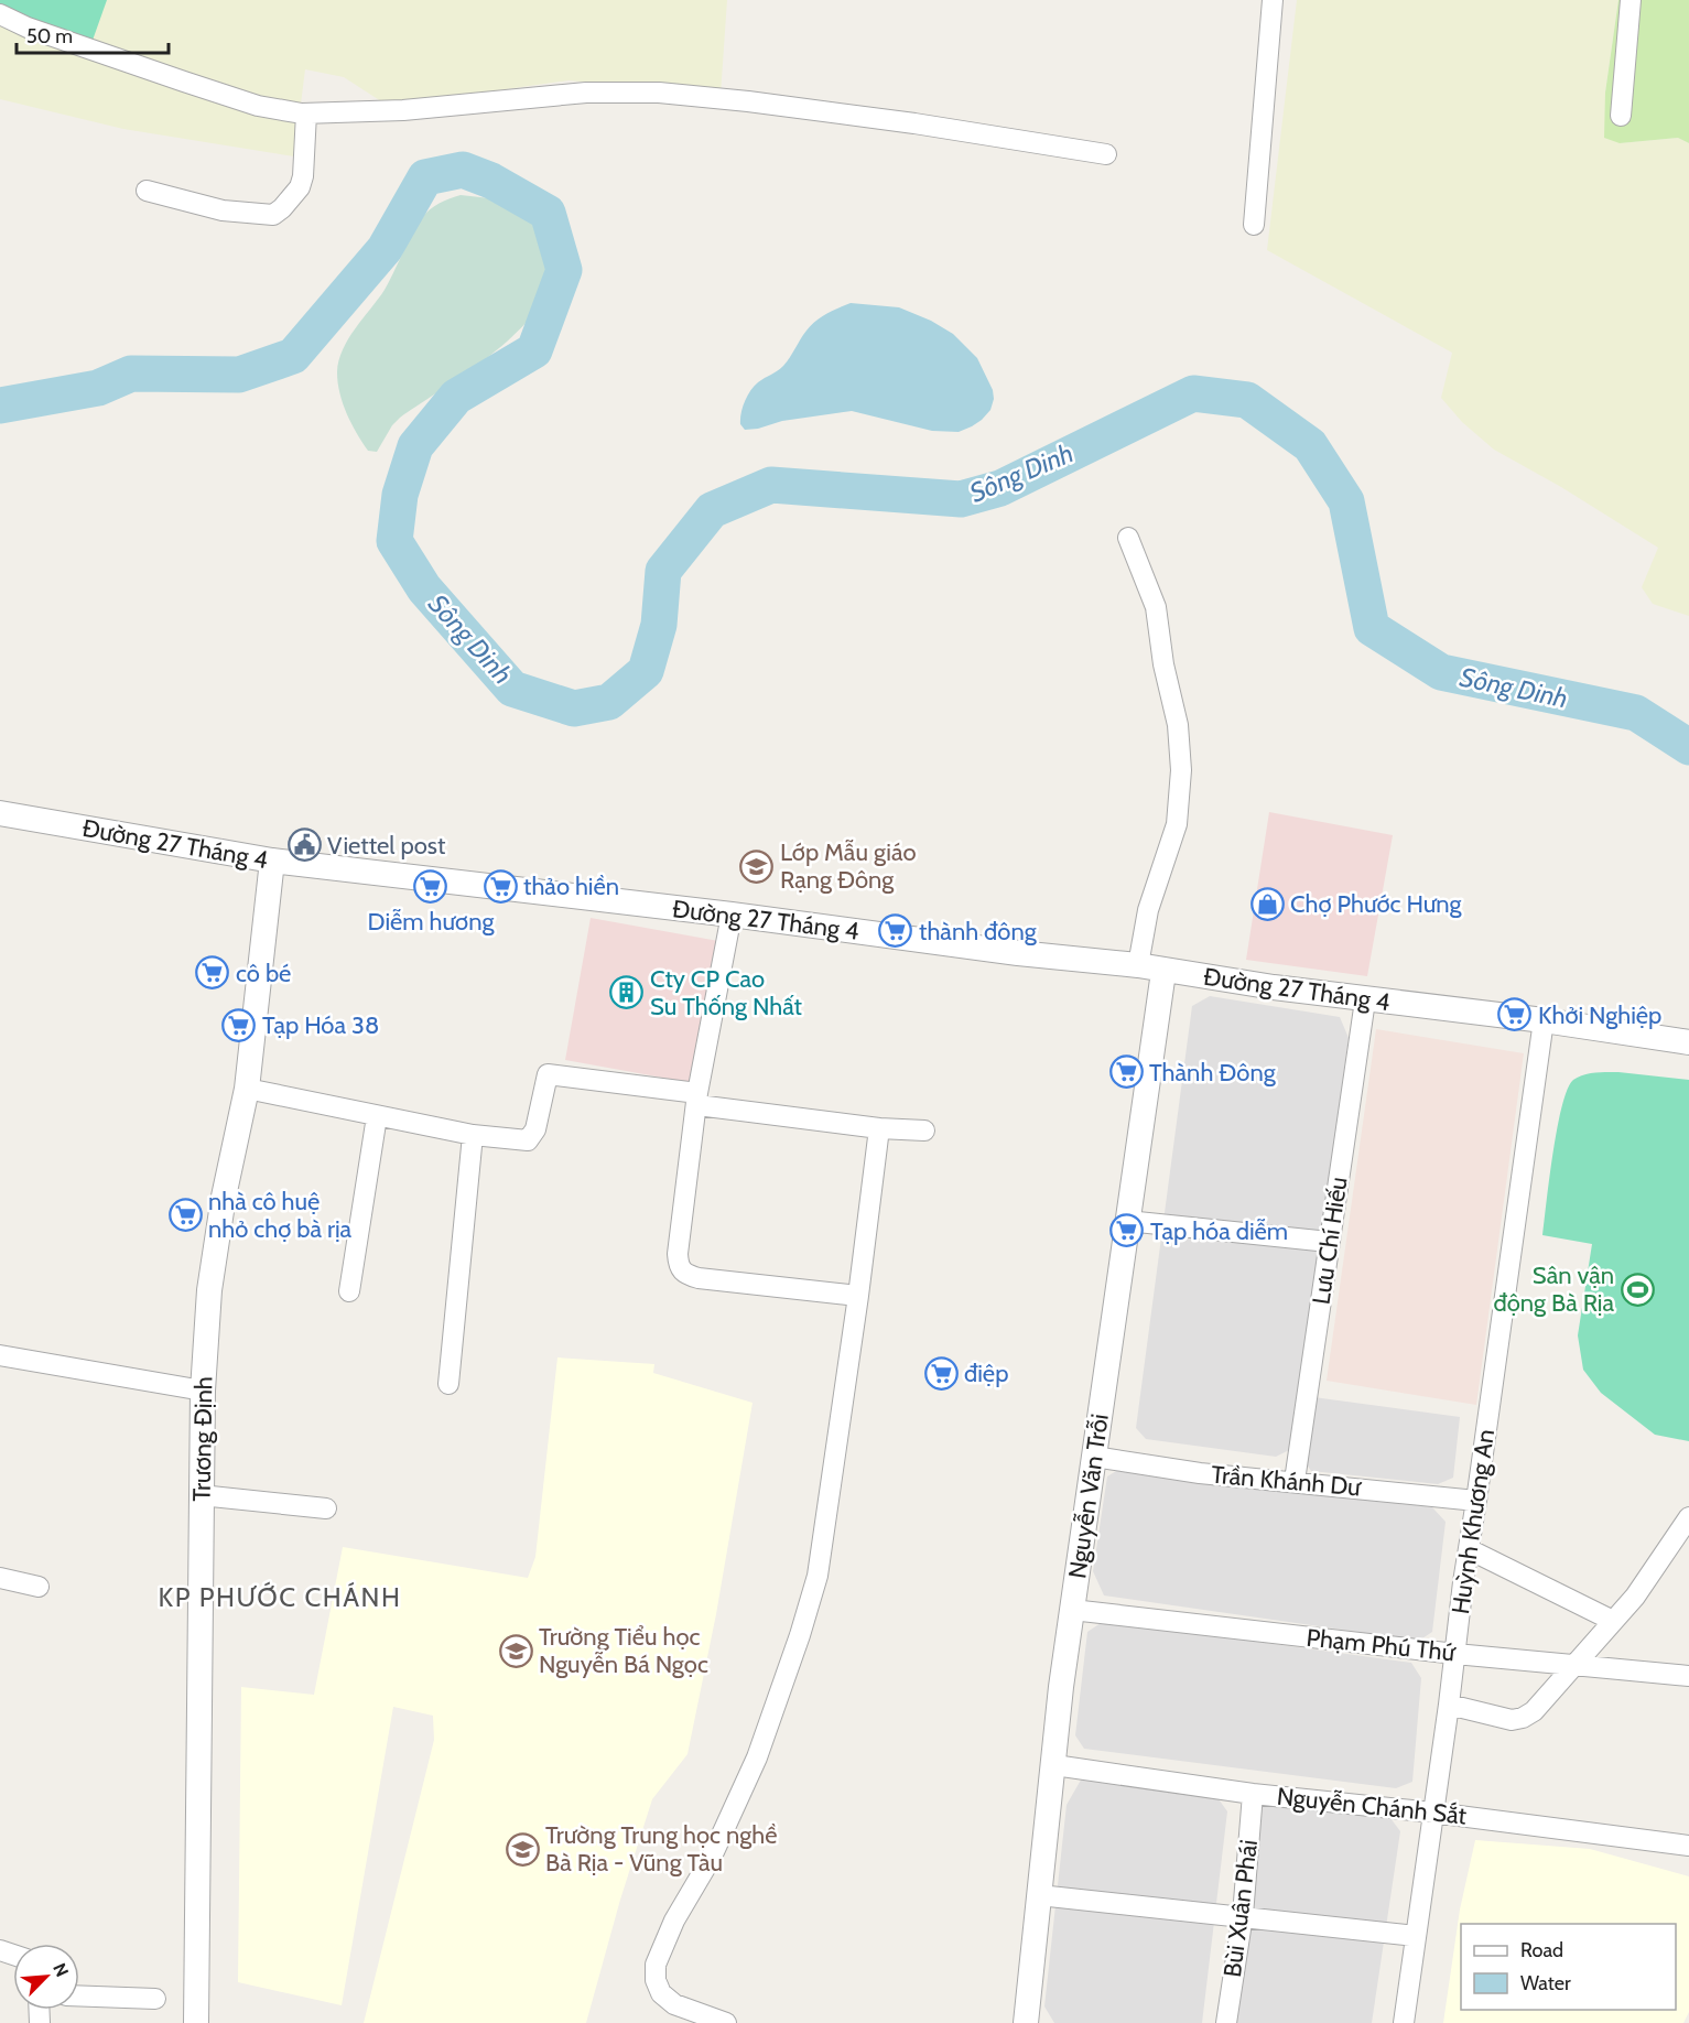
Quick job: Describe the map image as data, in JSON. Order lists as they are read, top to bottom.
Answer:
{
  "streets": {
    "street": [
      "Đường 27 Tháng 4",
      "Lưu Chí Hiếu",
      "Trương Định",
      "Trần Khánh Dư",
      "Nguyễn Văn Trỗi",
      "Huỳnh Khương An",
      "Phạm Phú Thứ",
      "Nguyễn Chánh Sắt",
      "Bùi Xuân Phái"
    ]
  },
  "crossings": [
    ["Đường 27 Tháng 4", "Lưu Chí Hiếu"],
    ["Đường 27 Tháng 4", "Trương Định"],
    ["Đường 27 Tháng 4", "Nguyễn Văn Trỗi"],
    ["Đường 27 Tháng 4", "Huỳnh Khương An"],
    ["Lưu Chí Hiếu", "Trần Khánh Dư"],
    ["Trần Khánh Dư", "Nguyễn Văn Trỗi"],
    ["Trần Khánh Dư", "Huỳnh Khương An"],
    ["Nguyễn Văn Trỗi", "Phạm Phú Thứ"],
    ["Nguyễn Văn Trỗi", "Nguyễn Chánh Sắt"],
    ["Huỳnh Khương An", "Phạm Phú Thứ"],
    ["Huỳnh Khương An", "Nguyễn Chánh Sắt"],
    ["Nguyễn Chánh Sắt", "Bùi Xuân Phái"]
  ],
  "districts": ["KP PHƯỚC CHÁNH"],
  "water": ["Sông Dinh"],
  "places": {
    "public building": ["Viettel post"],
    "school or university": ["Lớp Mẫu giáo Rạng Đông", "Trường Tiểu học Nguyễn Bá Ngọc", "Trường Trung học nghề Bà Rịa - Vũng Tàu"],
    "supermarket": [
      "Diễm hương",
      "thảo hiền",
      "thành đông",
      "cô bé",
      "Khởi Nghiệp",
      "Tạp Hóa 38",
      "Thành Đông",
      "nhà cô huệ nhỏ chợ bà rịa",
      "Tạp hóa diễm",
      "điệp"
    ],
    "shop": ["Chợ Phước Hưng"],
    "building": ["Cty CP Cao Su Thống Nhất"],
    "sports": ["Sân vận động Bà Rịa"]
  },
  "legend": ["Road", "Water"],
  "scale_bar": "50 m",
  "north": "top right"
}
